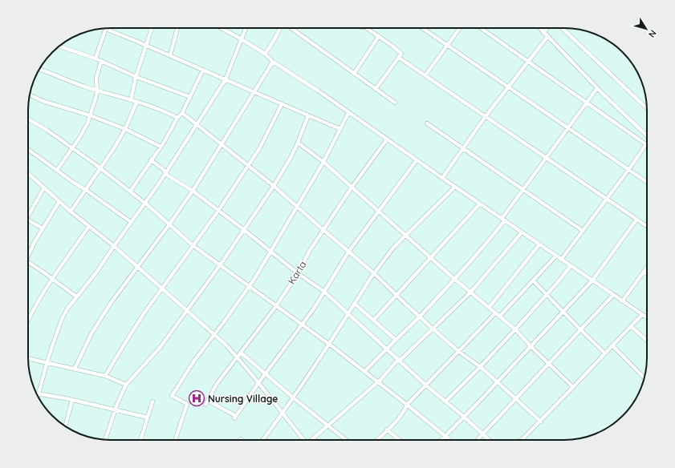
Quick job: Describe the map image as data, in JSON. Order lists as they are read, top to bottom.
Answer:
{
  "streets": {
    "street": ["Karta"]
  },
  "places": {
    "hospital": ["Nursing Village"]
  },
  "north": "bottom right"
}
